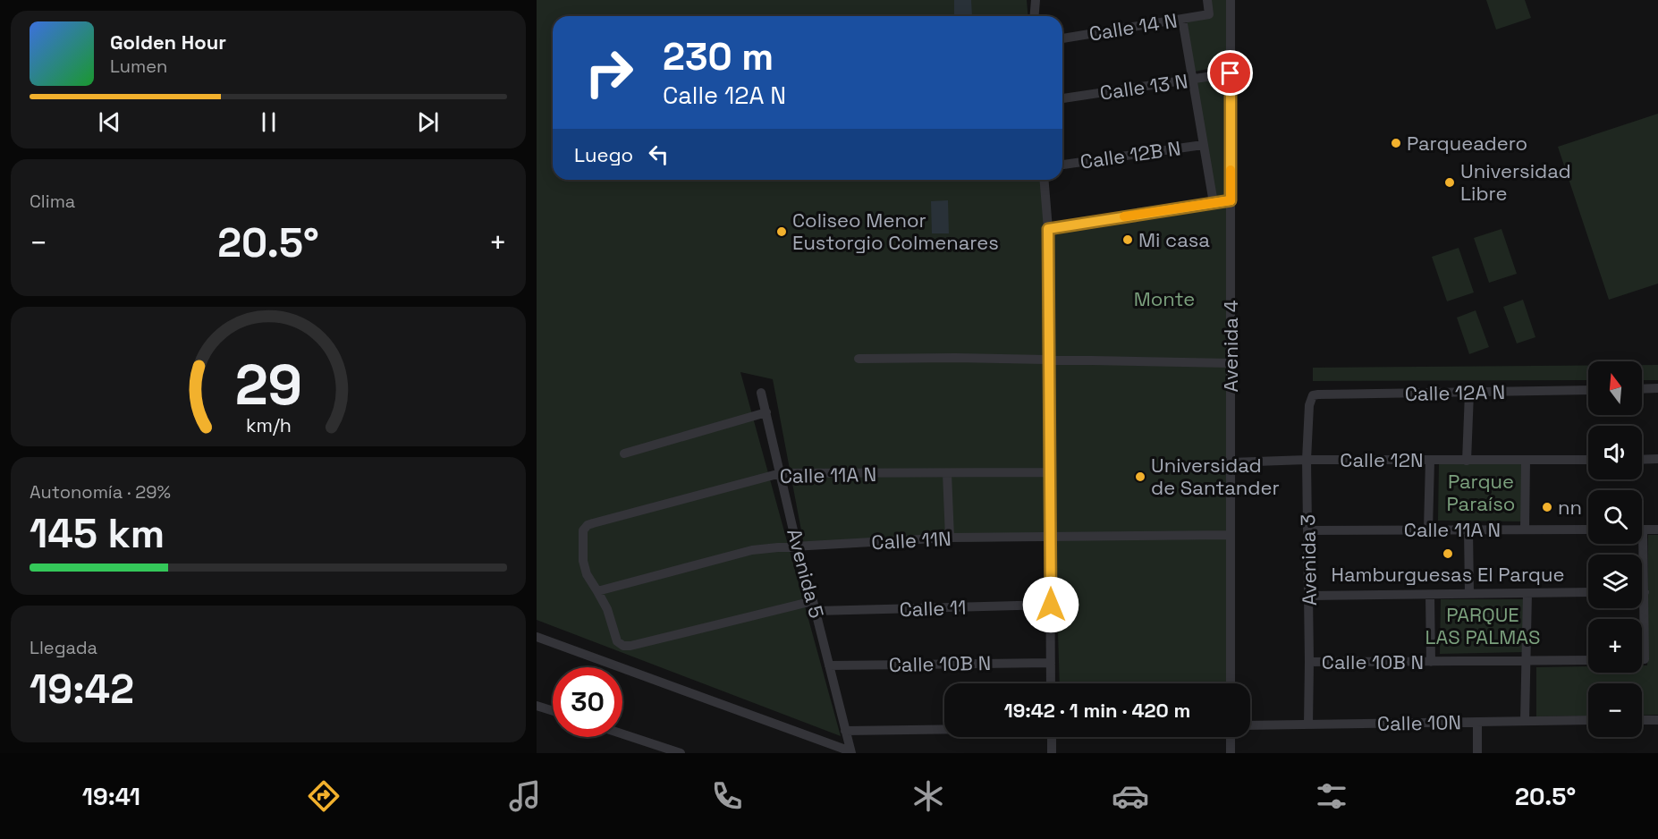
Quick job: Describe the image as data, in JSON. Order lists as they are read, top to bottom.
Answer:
{
  "streets": {
    "street": [
      "Calle 14 N",
      "Calle 13 N",
      "Calle 12B N",
      "Avenida 4",
      "Calle 12A N",
      "Calle 12N",
      "Calle 11A N",
      "Calle 11N",
      "Avenida 3",
      "Avenida 5",
      "Calle 11",
      "Calle 10B N",
      "Calle 10N"
    ]
  },
  "crossings": [
    ["Calle 13 N", "Avenida 4"],
    ["Avenida 4", "Calle 12N"],
    ["Avenida 4", "Calle 11N"],
    ["Calle 12A N", "Avenida 3"],
    ["Calle 12N", "Avenida 3"],
    ["Calle 11A N", "Calle 11N"],
    ["Calle 11A N", "Avenida 3"],
    ["Calle 11A N", "Avenida 5"],
    ["Calle 11N", "Avenida 5"],
    ["Avenida 3", "Calle 10B N"],
    ["Avenida 3", "Calle 10N"],
    ["Avenida 5", "Calle 11"],
    ["Avenida 5", "Calle 10B N"]
  ],
  "parks": ["Monte", "Parque Paraíso", "PARQUE LAS PALMAS"],
  "places": [
    "Parqueadero",
    "Universidad Libre",
    "Coliseo Menor Eustorgio Colmenares",
    "Mi casa",
    "Universidad de Santander",
    "nn",
    "Hamburguesas El Parque"
  ],
  "north": "top",
  "page": {
    "turn": ["230 m", "Calle 12A N"],
    "song": ["Golden Hour", "Lumen"],
    "then": "Luego",
    "tile": [
      "Clima",
      ["Autonomía · 29%", "145 km"],
      ["Llegada", "19:42"]
    ],
    "heat": ["−", "20.5°", "+"],
    "map_buttons": ["+", "−"],
    "limit": "30",
    "trip": "19:42 · 1 min · 420 m",
    "tabs": ["19:41", "20.5°"],
    "gauge": ["29", "km/h"]
  }
}
